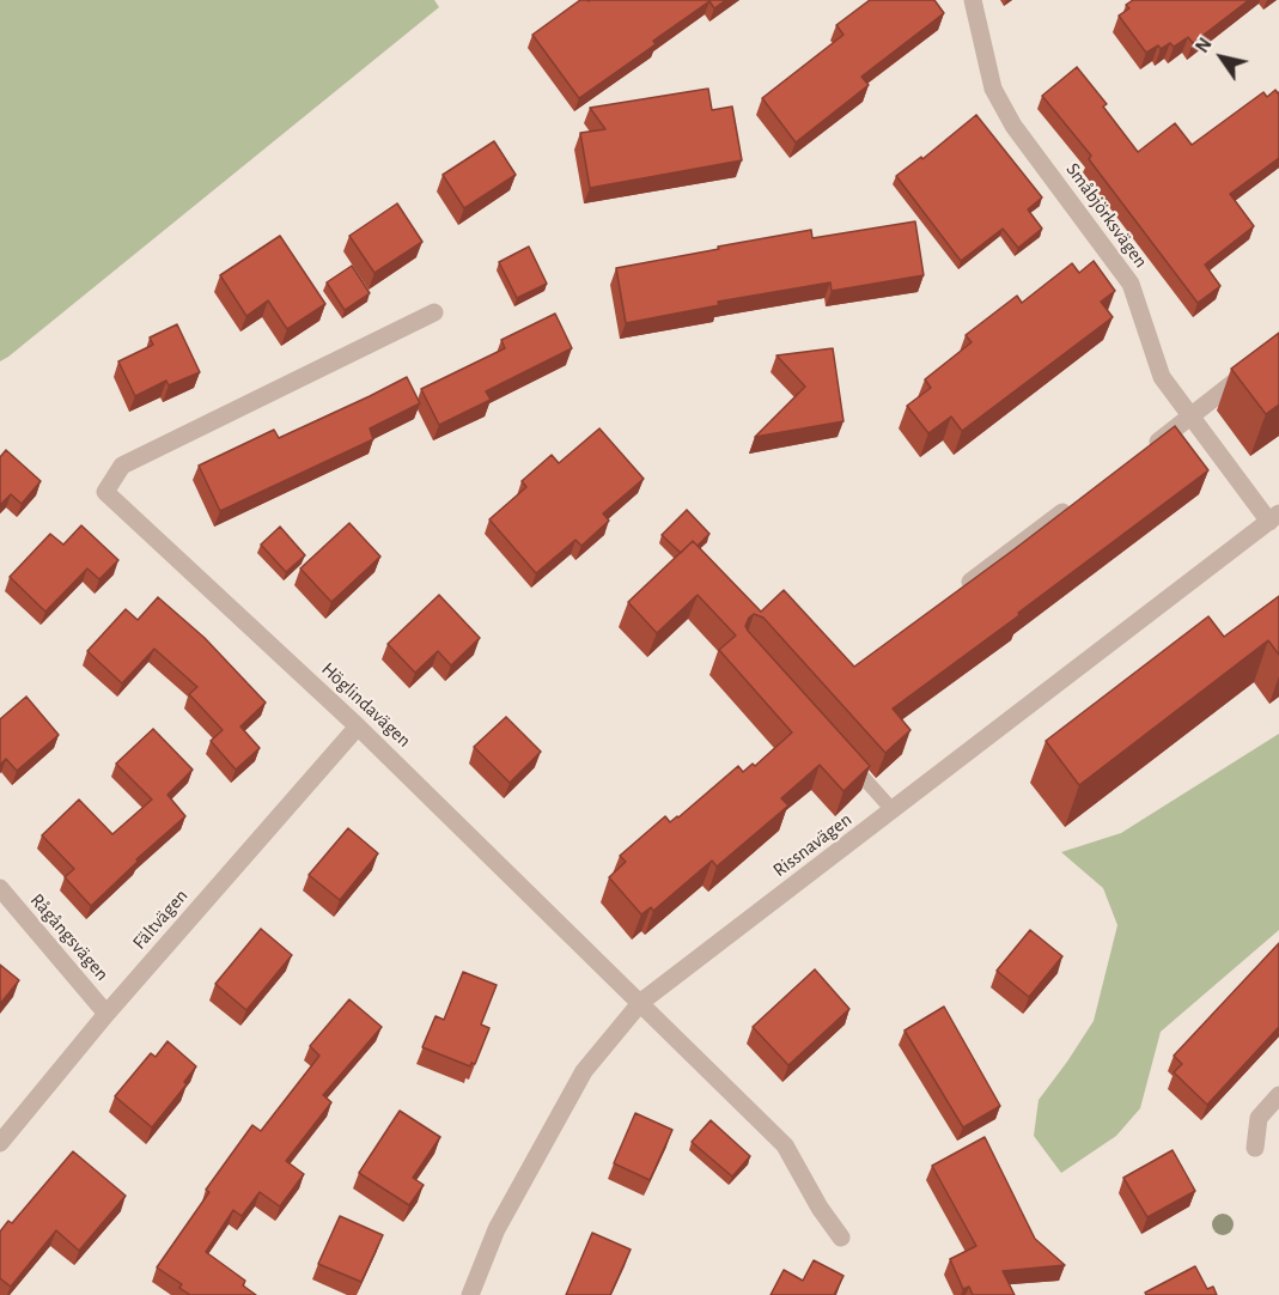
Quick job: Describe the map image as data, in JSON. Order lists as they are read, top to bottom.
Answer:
{
  "streets": {
    "street": [
      "Småbjörksvägen",
      "Höglindavägen",
      "Rissnavägen",
      "Fältvägen",
      "Rågångsvägen"
    ]
  },
  "crossings": [
    ["Småbjörksvägen", "Rissnavägen"],
    ["Höglindavägen", "Rissnavägen"],
    ["Höglindavägen", "Fältvägen"],
    ["Fältvägen", "Rågångsvägen"]
  ],
  "north": "top left"
}
